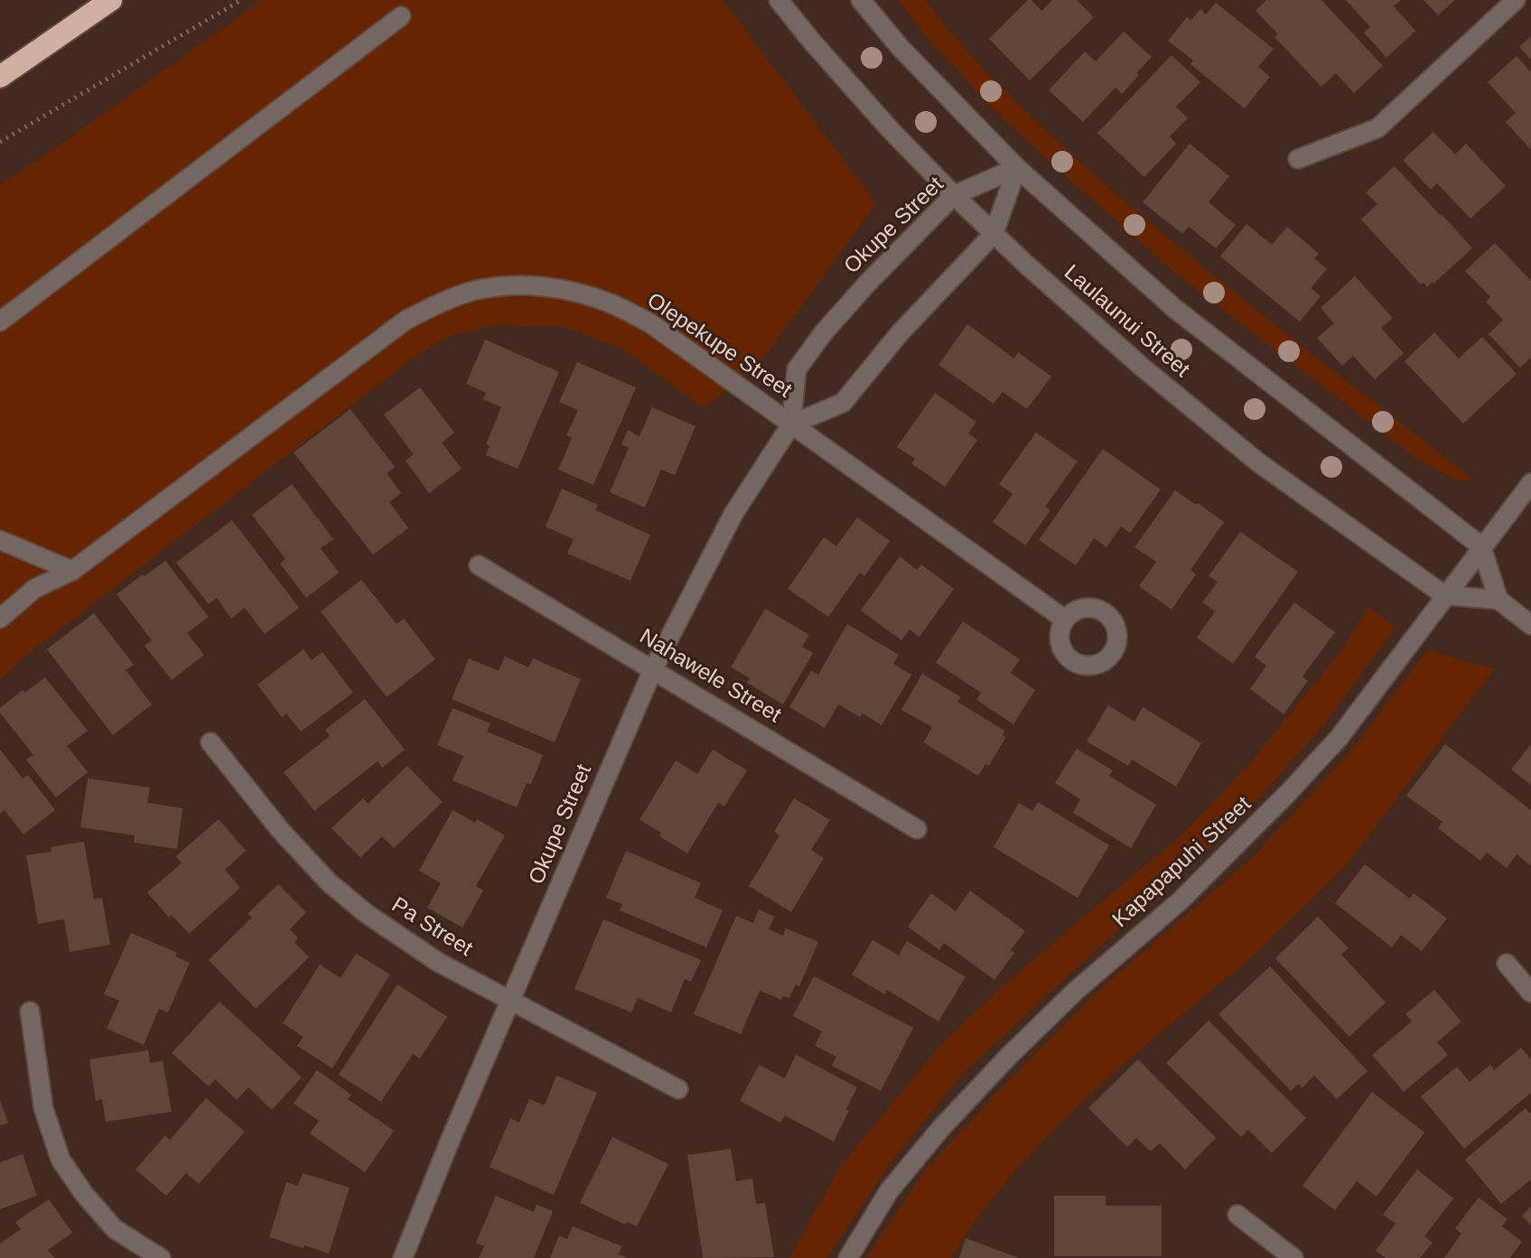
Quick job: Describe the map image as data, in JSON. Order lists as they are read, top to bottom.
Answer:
{
  "streets": {
    "street": [
      "Okupe Street",
      "Laulaunui Street",
      "Olepekupe Street",
      "Nahawele Street",
      "Kapapapuhi Street",
      "Pa Street"
    ]
  },
  "crossings": [
    ["Okupe Street", "Laulaunui Street"],
    ["Okupe Street", "Olepekupe Street"],
    ["Okupe Street", "Nahawele Street"],
    ["Okupe Street", "Pa Street"],
    ["Laulaunui Street", "Kapapapuhi Street"]
  ]
}
